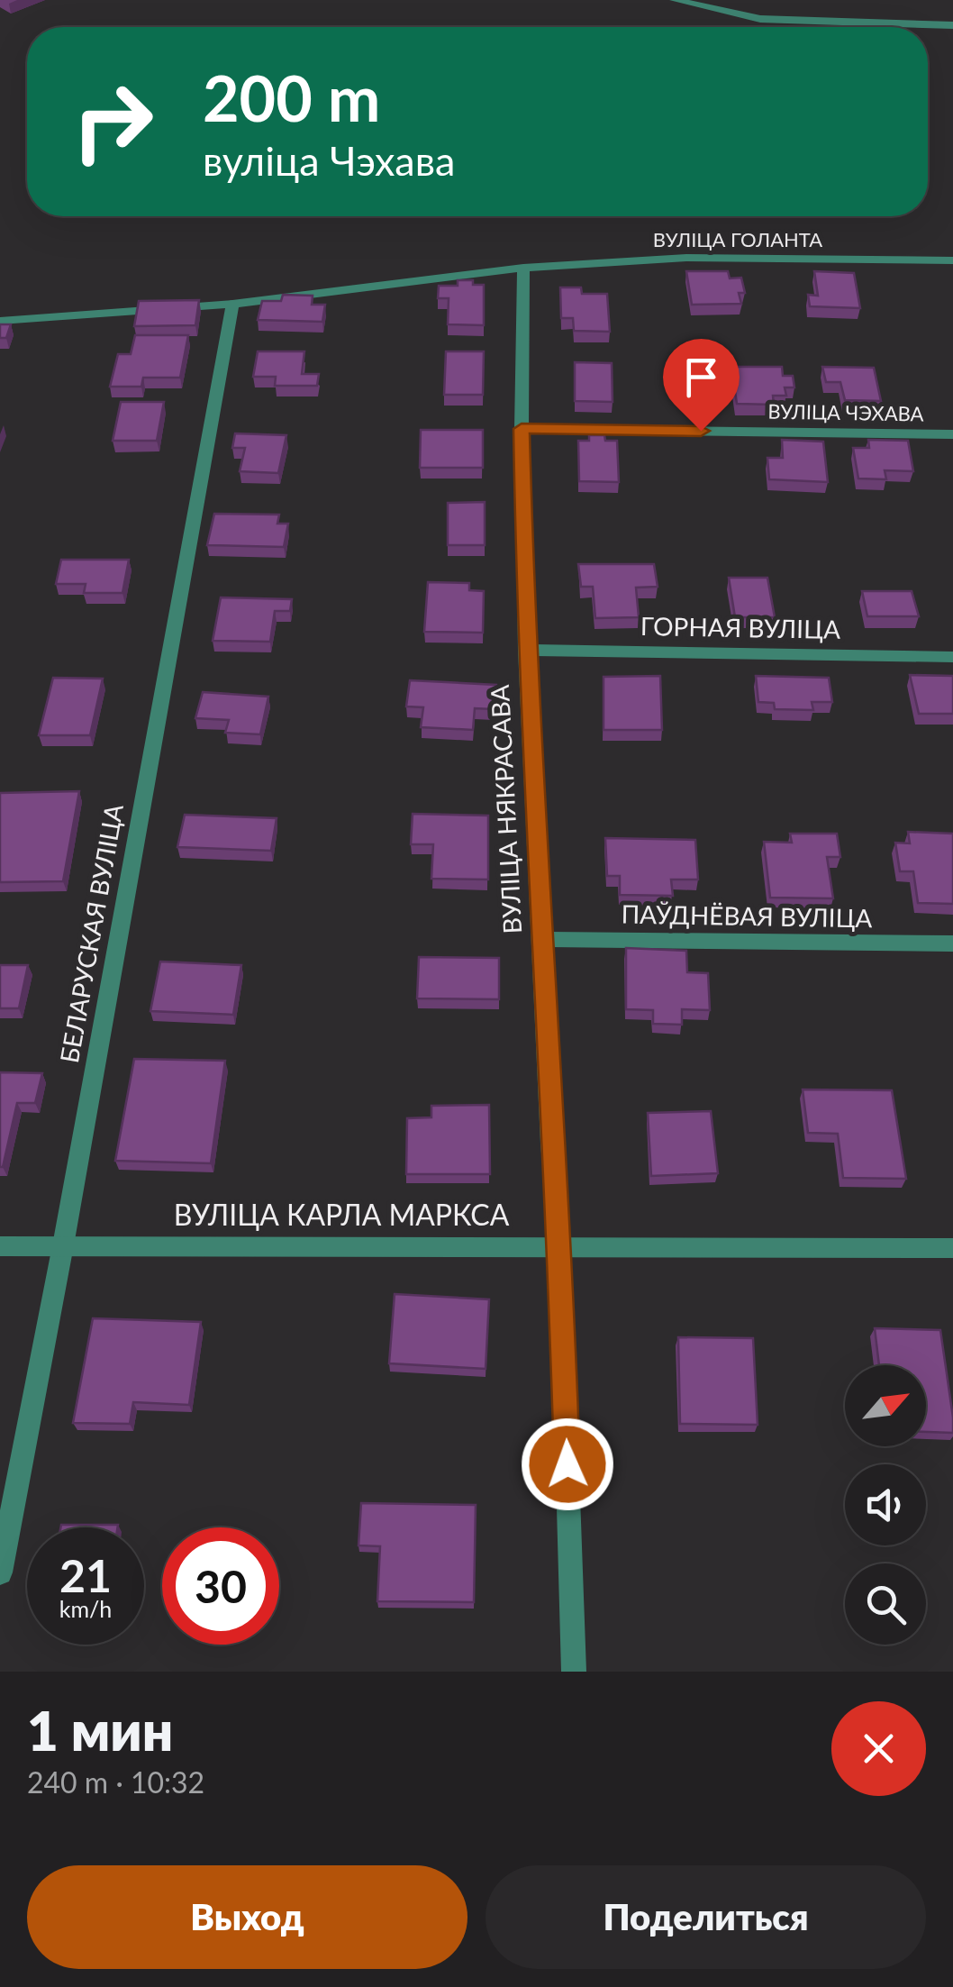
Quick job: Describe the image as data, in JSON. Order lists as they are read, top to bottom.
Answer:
{
  "streets": {
    "street": [
      "ВУЛІЦА ГОЛАНТА",
      "ВУЛІЦА ЧЭХАВА",
      "ГОРНАЯ ВУЛІЦА",
      "ВУЛІЦА НЯКРАСАВА",
      "ПАЎДНЁВАЯ ВУЛІЦА",
      "БЕЛАРУСКАЯ ВУЛІЦА",
      "ВУЛІЦА КАРЛА МАРКСА"
    ]
  },
  "crossings": [
    ["ВУЛІЦА ГОЛАНТА", "ВУЛІЦА НЯКРАСАВА"],
    ["ВУЛІЦА ГОЛАНТА", "БЕЛАРУСКАЯ ВУЛІЦА"],
    ["ВУЛІЦА ЧЭХАВА", "ВУЛІЦА НЯКРАСАВА"],
    ["ГОРНАЯ ВУЛІЦА", "ВУЛІЦА НЯКРАСАВА"],
    ["ВУЛІЦА НЯКРАСАВА", "ПАЎДНЁВАЯ ВУЛІЦА"],
    ["ВУЛІЦА НЯКРАСАВА", "ВУЛІЦА КАРЛА МАРКСА"],
    ["БЕЛАРУСКАЯ ВУЛІЦА", "ВУЛІЦА КАРЛА МАРКСА"]
  ],
  "north": "top right",
  "page": {
    "turn": ["200 m", "вуліца Чэхава"],
    "speed": "21 km/h",
    "limit": "30",
    "heading": ["1 мин", "240 m · 10:32"],
    "buttons": ["Выход", "Поделиться"]
  }
}
